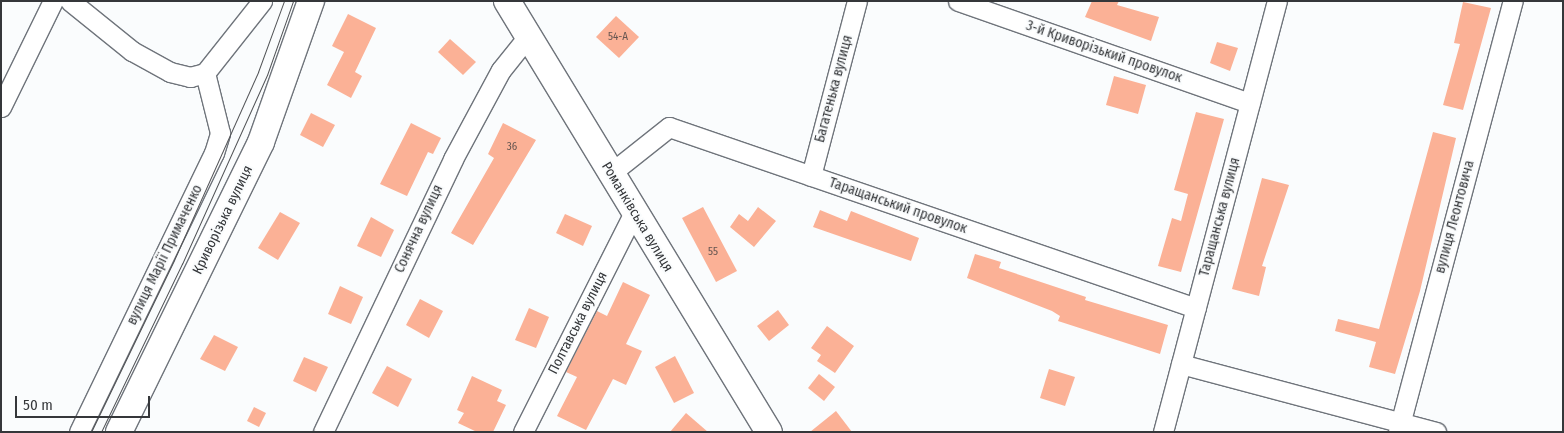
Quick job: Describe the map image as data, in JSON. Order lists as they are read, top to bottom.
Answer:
{
  "streets": {
    "main road": ["Романківська вулиця", "Криворізька вулиця"],
    "street": [
      "3-й Криворізький провулок",
      "Багатенька вулиця",
      "Таращанський провулок",
      "Таращанська вулиця",
      "вулиця Леонтовича",
      "Сонячна вулиця",
      "вулиця Марії Примаченко",
      "Полтавська вулиця"
    ]
  },
  "crossings": [
    ["3-й Криворізький провулок", "Таращанська вулиця"],
    ["Багатенька вулиця", "Таращанський провулок"],
    ["Таращанський провулок", "Романківська вулиця"],
    ["Таращанський провулок", "Таращанська вулиця"],
    ["Романківська вулиця", "Сонячна вулиця"],
    ["Романківська вулиця", "Полтавська вулиця"]
  ],
  "house_numbers": ["54-А", "36", "55"],
  "scale_bar": "50 m"
}
